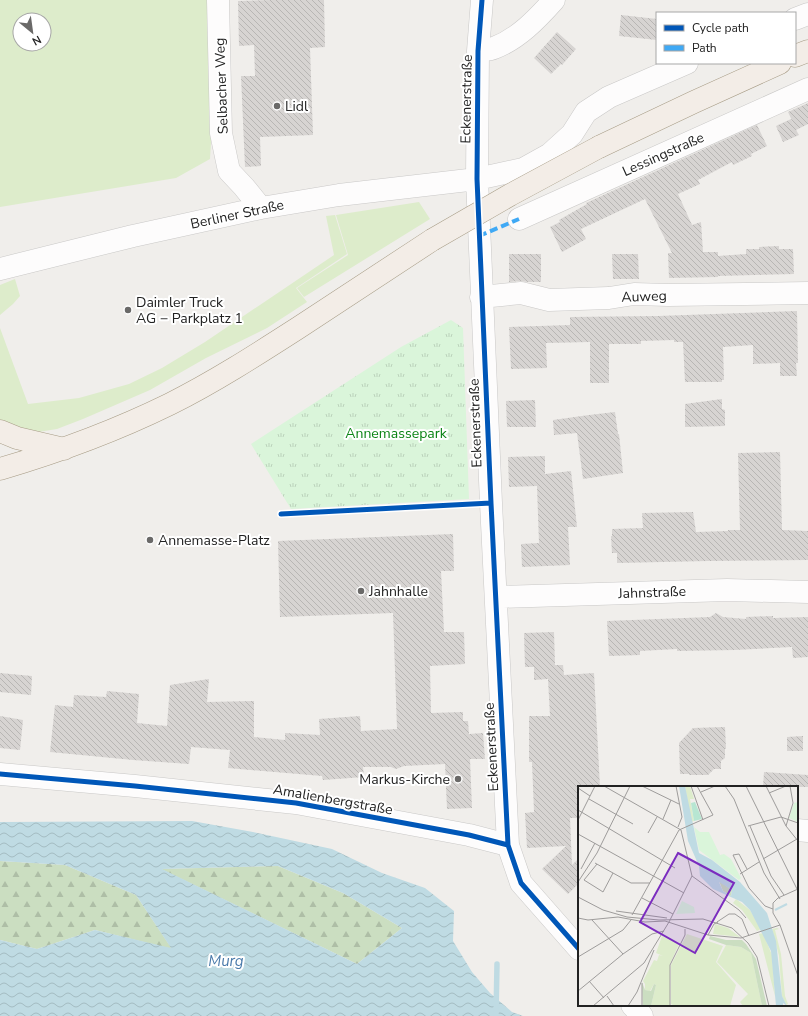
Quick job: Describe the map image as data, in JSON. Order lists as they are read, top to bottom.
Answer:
{
  "streets": {
    "street": [
      "Selbacher Weg",
      "Eckenerstraße",
      "Lessingstraße",
      "Berliner Straße",
      "Auweg",
      "Jahnstraße",
      "Amalienbergstraße"
    ]
  },
  "crossings": [
    ["Selbacher Weg", "Berliner Straße"],
    ["Eckenerstraße", "Berliner Straße"],
    ["Eckenerstraße", "Auweg"],
    ["Eckenerstraße", "Jahnstraße"],
    ["Eckenerstraße", "Amalienbergstraße"]
  ],
  "water": ["Murg"],
  "parks": ["Annemassepark"],
  "places": [
    "Lidl",
    "Daimler Truck AG − Parkplatz 1",
    "Annemasse-Platz",
    "Jahnhalle",
    "Markus-Kirche"
  ],
  "legend": ["Cycle path", "Path"],
  "north": "bottom right"
}
